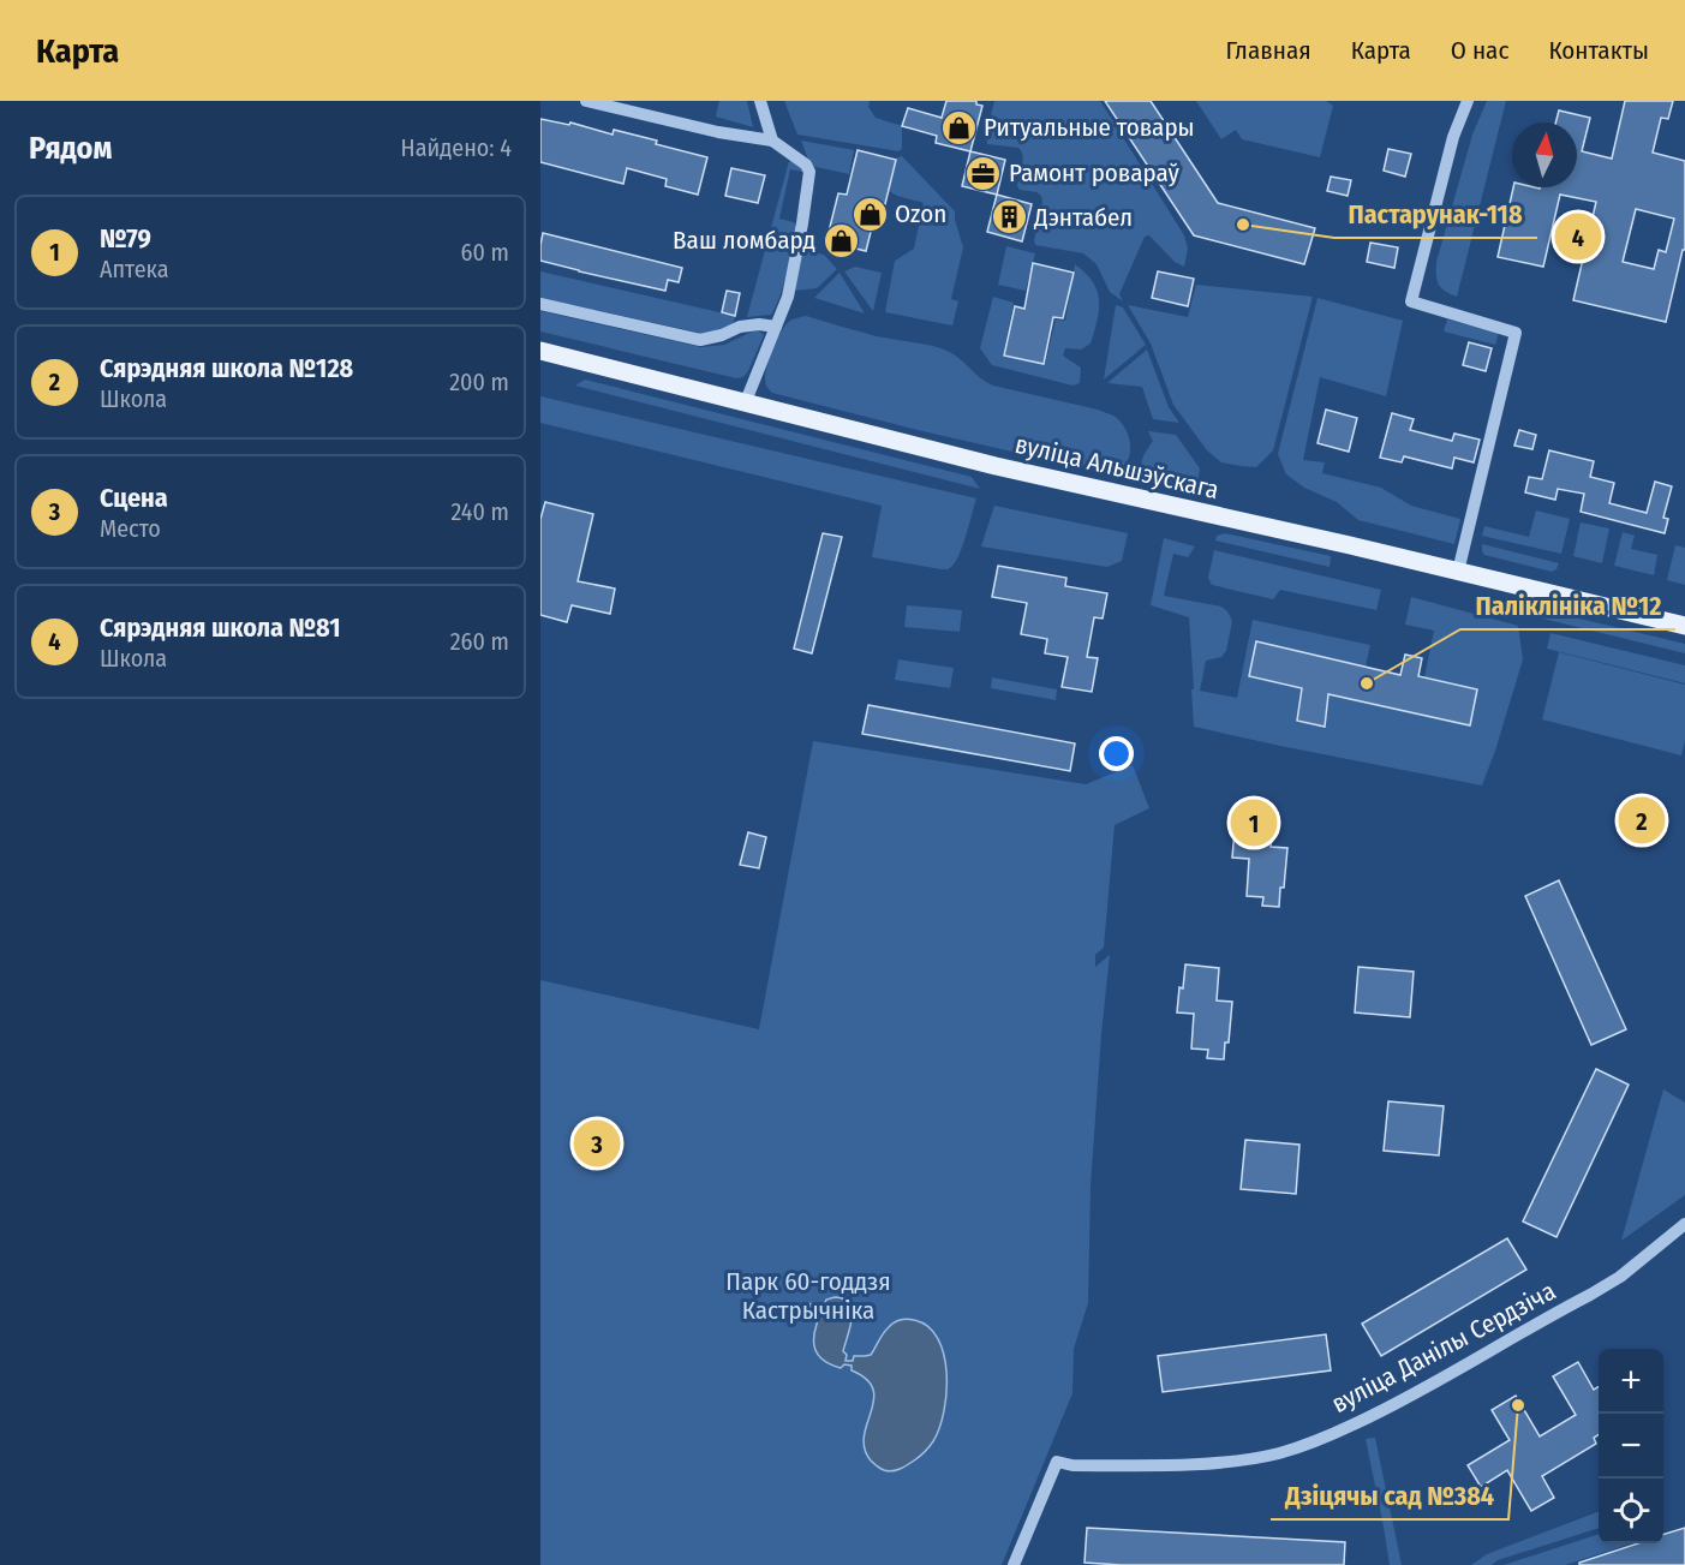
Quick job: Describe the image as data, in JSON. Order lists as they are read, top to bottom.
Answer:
{
  "streets": {
    "main road": ["вуліца Альшэўскага"],
    "street": ["вуліца Данілы Сердзіча"]
  },
  "parks": ["Парк 60-годдзя Кастрычніка"],
  "places": {
    "shop": ["Ритуальные товары", "Ozon", "Ваш ломбард"],
    "office": ["Рамонт ровараў"],
    "building": ["Дэнтабел"],
    "other": ["Пастарунак-118", "Паліклініка №12", "Дзіцячы сад №384"]
  },
  "north": "top",
  "page": {
    "header": "Карта",
    "nav": [
      "Главная",
      "Карта",
      "О нас",
      "Контакты"
    ],
    "heading": ["Рядом", "Найдено: 4"],
    "list": [
      {
        "mark": "1",
        "name": "№79",
        "note": "Аптека",
        "value": "60 m"
      },
      {
        "mark": "2",
        "name": "Сярэдняя школа №128",
        "note": "Школа",
        "value": "200 m"
      },
      {
        "mark": "3",
        "name": "Сцена",
        "note": "Место",
        "value": "240 m"
      },
      {
        "mark": "4",
        "name": "Сярэдняя школа №81",
        "note": "Школа",
        "value": "260 m"
      }
    ],
    "pins": [
      "4",
      "2",
      "1",
      "3"
    ],
    "map_buttons": ["+", "−"]
  }
}
